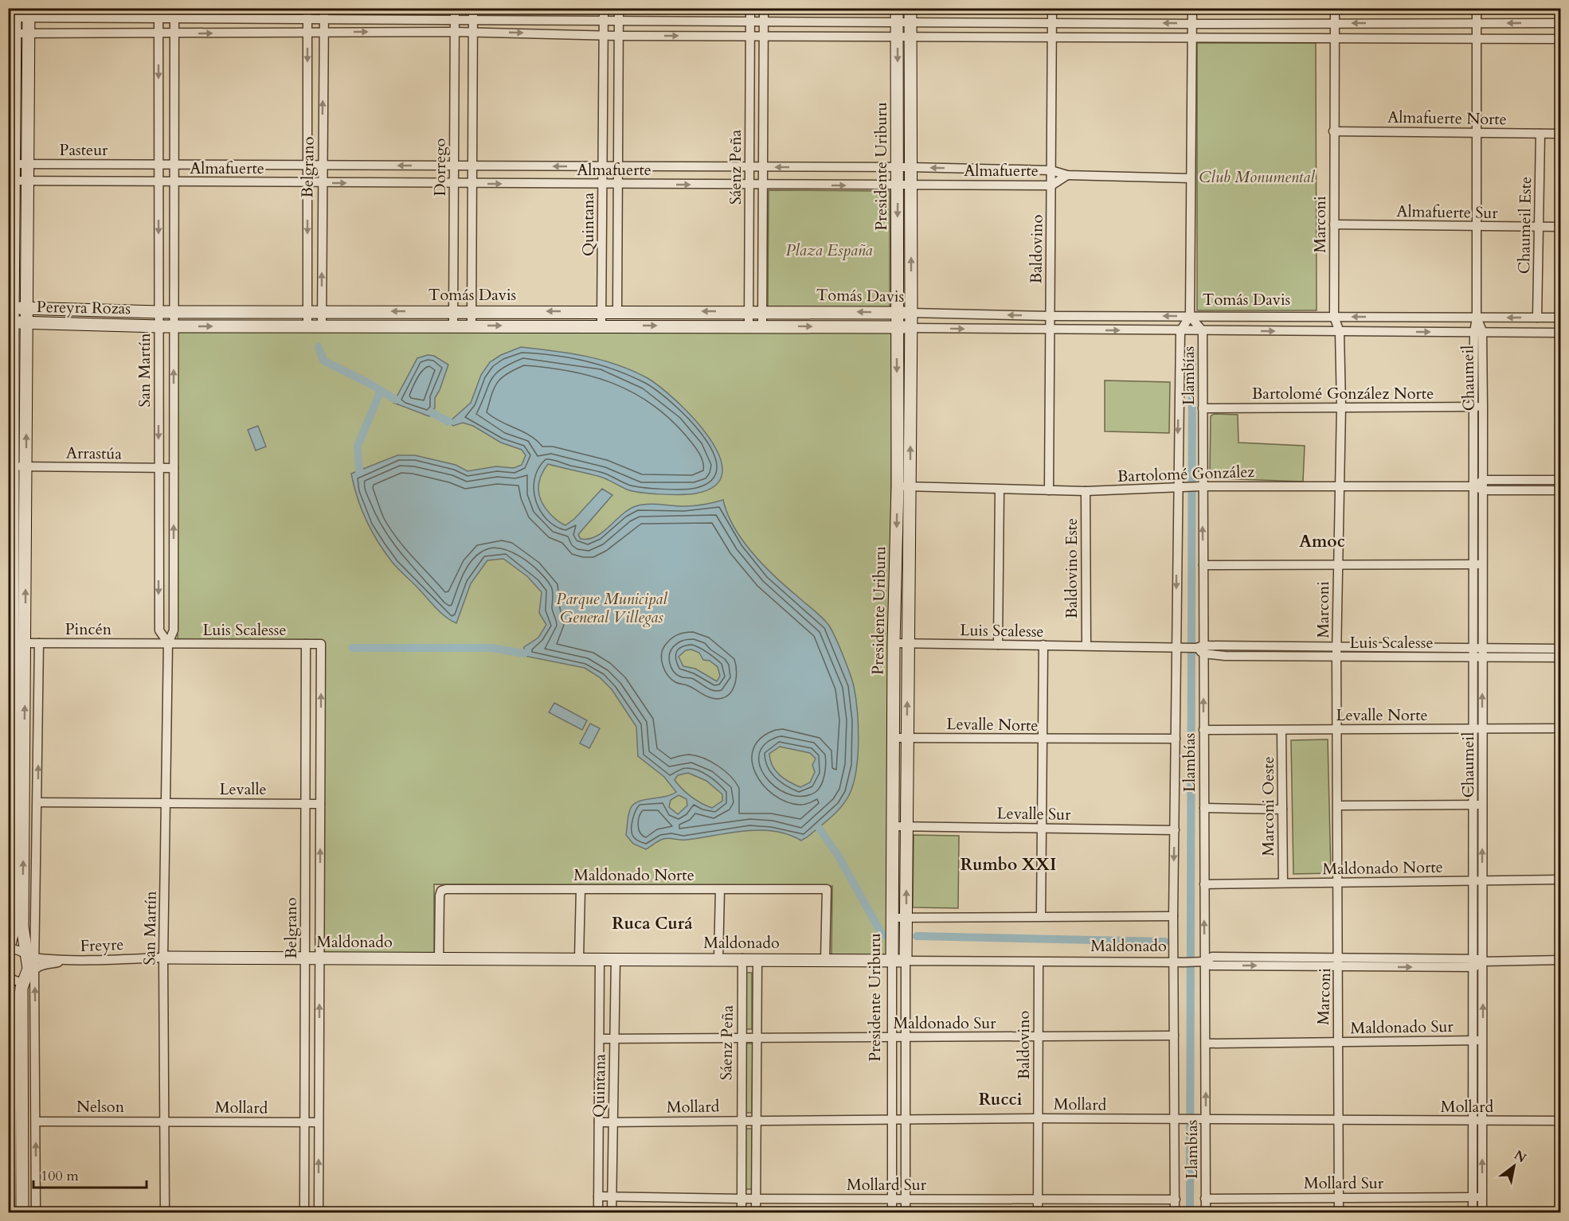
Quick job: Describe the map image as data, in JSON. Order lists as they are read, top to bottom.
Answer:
{
  "streets": {
    "street": [
      "Almafuerte Norte",
      "Pasteur",
      "Presidente Uriburu",
      "Belgrano",
      "Dorrego",
      "Sáenz Peña",
      "Almafuerte",
      "Almafuerte Sur",
      "Quintana",
      "Marconi",
      "Chaumeil Este",
      "Baldovino",
      "Tomás Davis",
      "Pereyra Rozas",
      "San Martín",
      "Llambías",
      "Chaumeil",
      "Bartolomé González Norte",
      "Arrastúa",
      "Bartolomé González",
      "Baldovino Este",
      "Pincén",
      "Luis Scalesse",
      "Levalle Norte",
      "Levalle",
      "Marconi Oeste",
      "Levalle Sur",
      "Maldonado Norte",
      "Maldonado",
      "Freyre",
      "Maldonado Sur",
      "Mollard",
      "Nelson",
      "Mollard Sur"
    ]
  },
  "crossings": [
    ["Almafuerte Norte", "Marconi"],
    ["Almafuerte Norte", "Chaumeil Este"],
    ["Almafuerte Norte", "Chaumeil"],
    ["Pasteur", "Almafuerte"],
    ["Pasteur", "San Martín"],
    ["Presidente Uriburu", "Almafuerte"],
    ["Presidente Uriburu", "Tomás Davis"],
    ["Presidente Uriburu", "Bartolomé González"],
    ["Presidente Uriburu", "Luis Scalesse"],
    ["Presidente Uriburu", "Levalle Norte"],
    ["Presidente Uriburu", "Levalle Sur"],
    ["Presidente Uriburu", "Maldonado"],
    ["Presidente Uriburu", "Maldonado Sur"],
    ["Presidente Uriburu", "Mollard"],
    ["Presidente Uriburu", "Mollard Sur"],
    ["Belgrano", "Almafuerte"],
    ["Belgrano", "Tomás Davis"],
    ["Belgrano", "Luis Scalesse"],
    ["Belgrano", "Levalle"],
    ["Belgrano", "Maldonado"],
    ["Belgrano", "Mollard"],
    ["Dorrego", "Almafuerte"],
    ["Dorrego", "Tomás Davis"],
    ["Sáenz Peña", "Almafuerte"],
    ["Sáenz Peña", "Tomás Davis"],
    ["Sáenz Peña", "Maldonado"],
    ["Sáenz Peña", "Maldonado Sur"],
    ["Sáenz Peña", "Mollard"],
    ["Sáenz Peña", "Mollard Sur"],
    ["Almafuerte", "Quintana"],
    ["Almafuerte", "Baldovino"],
    ["Almafuerte", "San Martín"],
    ["Almafuerte Sur", "Marconi"],
    ["Almafuerte Sur", "Chaumeil Este"],
    ["Almafuerte Sur", "Chaumeil"],
    ["Quintana", "Tomás Davis"],
    ["Quintana", "Maldonado"],
    ["Quintana", "Maldonado Sur"],
    ["Quintana", "Mollard"],
    ["Quintana", "Mollard Sur"],
    ["Marconi", "Tomás Davis"],
    ["Marconi", "Bartolomé González Norte"],
    ["Marconi", "Bartolomé González"],
    ["Marconi", "Luis Scalesse"],
    ["Marconi", "Levalle Norte"],
    ["Marconi", "Maldonado Norte"],
    ["Marconi", "Maldonado"],
    ["Marconi", "Maldonado Sur"],
    ["Marconi", "Mollard"],
    ["Marconi", "Mollard Sur"],
    ["Chaumeil Este", "Tomás Davis"],
    ["Baldovino", "Tomás Davis"],
    ["Baldovino", "Bartolomé González"],
    ["Baldovino", "Maldonado"],
    ["Baldovino", "Maldonado Sur"],
    ["Baldovino", "Mollard"],
    ["Baldovino", "Mollard Sur"],
    ["Tomás Davis", "Pereyra Rozas"],
    ["Tomás Davis", "San Martín"],
    ["Tomás Davis", "Llambías"],
    ["Tomás Davis", "Chaumeil"],
    ["Pereyra Rozas", "San Martín"],
    ["San Martín", "Arrastúa"],
    ["San Martín", "Pincén"],
    ["San Martín", "Luis Scalesse"],
    ["San Martín", "Levalle"],
    ["San Martín", "Maldonado"],
    ["San Martín", "Freyre"],
    ["San Martín", "Mollard"],
    ["San Martín", "Nelson"],
    ["Llambías", "Bartolomé González Norte"],
    ["Llambías", "Bartolomé González"],
    ["Llambías", "Luis Scalesse"],
    ["Llambías", "Levalle Norte"],
    ["Llambías", "Levalle Sur"],
    ["Llambías", "Maldonado Norte"],
    ["Llambías", "Maldonado"],
    ["Llambías", "Maldonado Sur"],
    ["Llambías", "Mollard"],
    ["Llambías", "Mollard Sur"],
    ["Chaumeil", "Bartolomé González Norte"],
    ["Chaumeil", "Bartolomé González"],
    ["Chaumeil", "Luis Scalesse"],
    ["Chaumeil", "Levalle Norte"],
    ["Chaumeil", "Maldonado Norte"],
    ["Chaumeil", "Maldonado"],
    ["Chaumeil", "Maldonado Sur"],
    ["Chaumeil", "Mollard"],
    ["Chaumeil", "Mollard Sur"],
    ["Bartolomé González", "Baldovino Este"],
    ["Baldovino Este", "Luis Scalesse"],
    ["Pincén", "Luis Scalesse"],
    ["Levalle Norte", "Marconi Oeste"],
    ["Marconi Oeste", "Maldonado Norte"],
    ["Maldonado Norte", "Maldonado"],
    ["Maldonado", "Freyre"],
    ["Mollard", "Nelson"]
  ],
  "districts": [
    "Amoc",
    "Rumbo XXI",
    "Ruca Curá",
    "Rucci"
  ],
  "parks": ["Club Monumental", "Plaza España", "Parque Municipal General Villegas"],
  "scale_bar": "100 m",
  "north": "top right"
}
